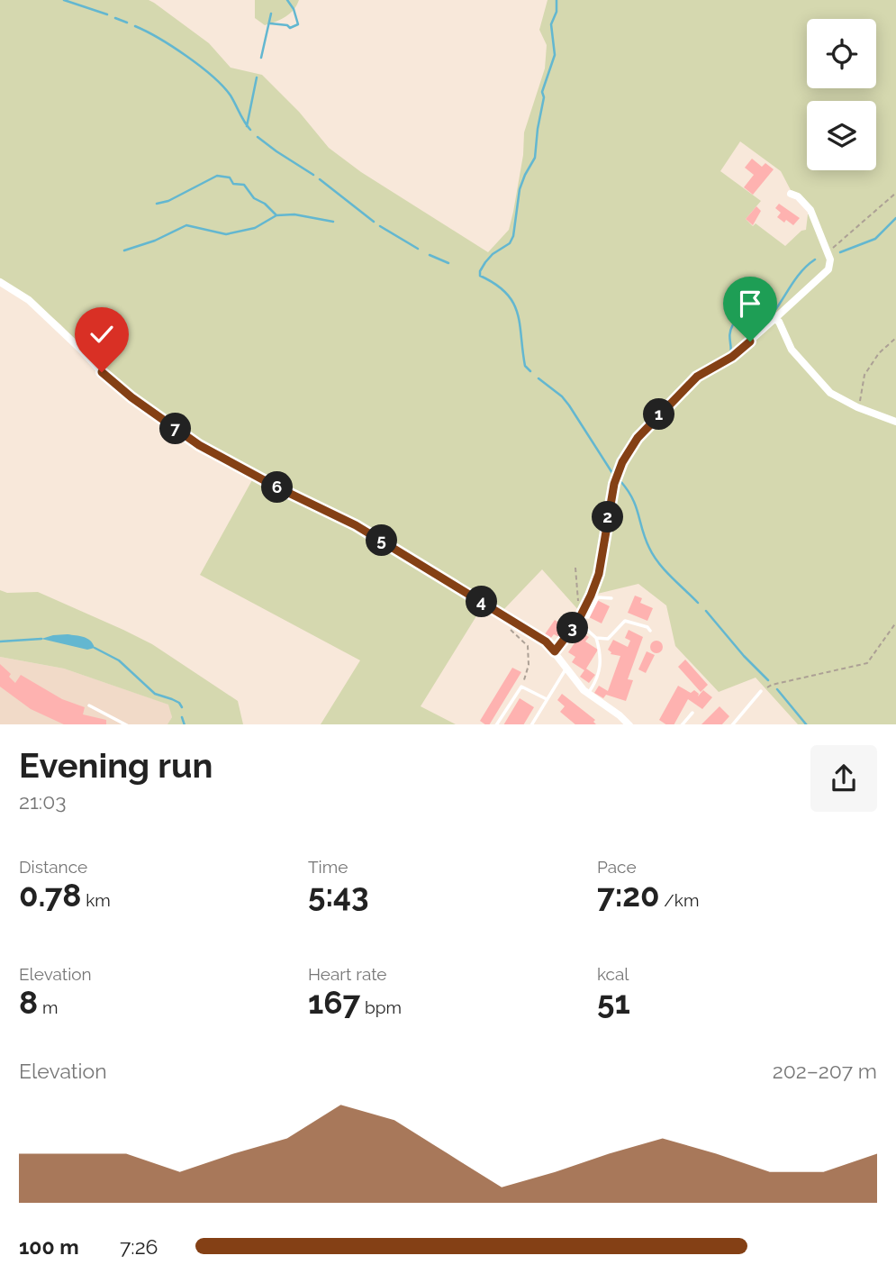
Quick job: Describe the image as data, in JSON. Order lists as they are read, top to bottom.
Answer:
{
  "page": {
    "pins": [
      "1",
      "7",
      "6",
      "2",
      "5",
      "4",
      "3"
    ],
    "heading": ["Evening run", "21:03"],
    "stats": [
      ["Distance", "0.78 km"],
      ["Time", "5:43"],
      ["Pace", "7:20 /km"],
      ["Elevation", "8 m"],
      ["Heart rate", "167 bpm"],
      ["kcal", "51"]
    ],
    "chart": ["Elevation", "202–207 m"],
    "list": [
      {
        "name": "100 m",
        "note": "7:26"
      }
    ]
  }
}
